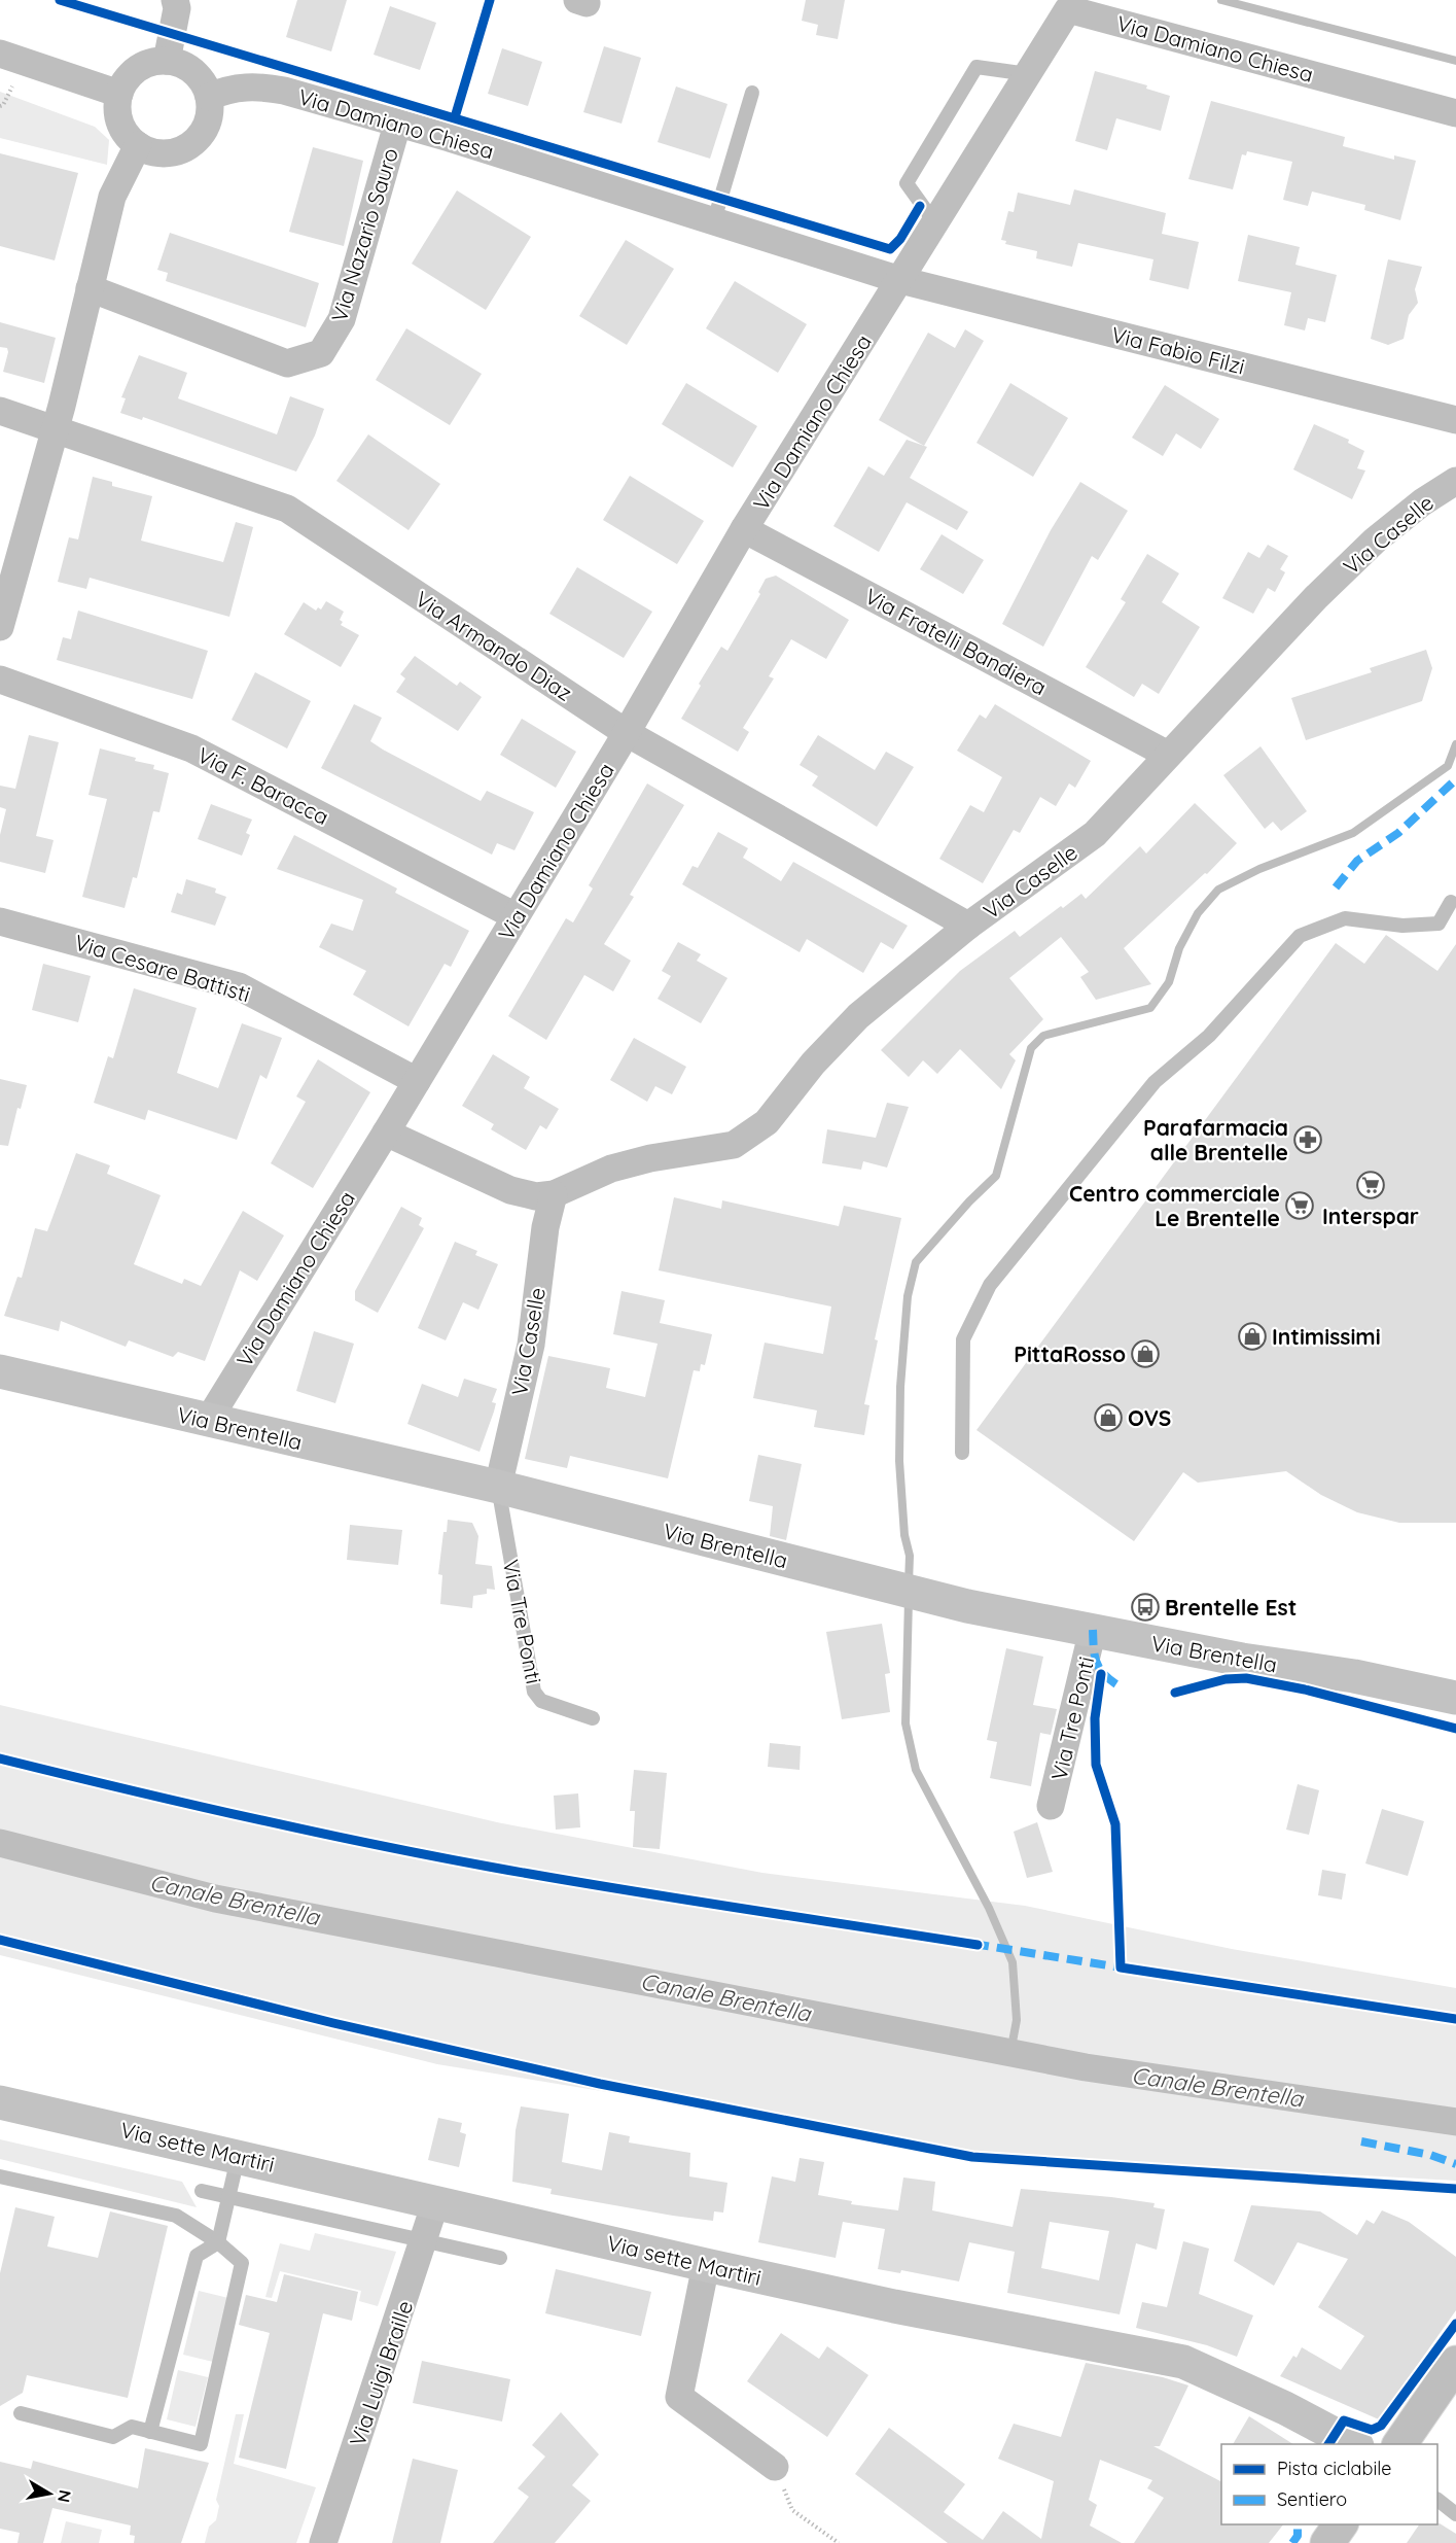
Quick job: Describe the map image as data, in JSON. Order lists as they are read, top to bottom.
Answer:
{
  "streets": {
    "main road": ["Via Brentella", "Via sette Martiri"],
    "street": [
      "Via Damiano Chiesa",
      "Via Nazario Sauro",
      "Via Fabio Filzi",
      "Via Caselle",
      "Via Fratelli Bandiera",
      "Via Armando Diaz",
      "Via F. Baracca",
      "Via Cesare Battisti",
      "Via Tre Ponti",
      "Via Luigi Braille"
    ]
  },
  "crossings": [
    ["Via Damiano Chiesa", "Via Nazario Sauro"],
    ["Via Damiano Chiesa", "Via Fabio Filzi"],
    ["Via Damiano Chiesa", "Via Caselle"],
    ["Via Damiano Chiesa", "Via Fratelli Bandiera"],
    ["Via Damiano Chiesa", "Via Armando Diaz"],
    ["Via Damiano Chiesa", "Via F. Baracca"],
    ["Via Damiano Chiesa", "Via Cesare Battisti"],
    ["Via Damiano Chiesa", "Via Brentella"],
    ["Via Caselle", "Via Fratelli Bandiera"],
    ["Via Caselle", "Via Armando Diaz"],
    ["Via Caselle", "Via Brentella"],
    ["Via Caselle", "Via Tre Ponti"],
    ["Via Brentella", "Via Tre Ponti"],
    ["Via sette Martiri", "Via Luigi Braille"]
  ],
  "water": ["Canale Brentella"],
  "places": {
    "pharmacy": ["Parafarmacia alle Brentelle"],
    "supermarket": ["Interspar", "Centro commerciale Le Brentelle"],
    "shop": ["Intimissimi", "PittaRosso", "OVS"],
    "bus stop": ["Brentelle Est"]
  },
  "legend": ["Pista ciclabile", "Sentiero"],
  "north": "right"
}
